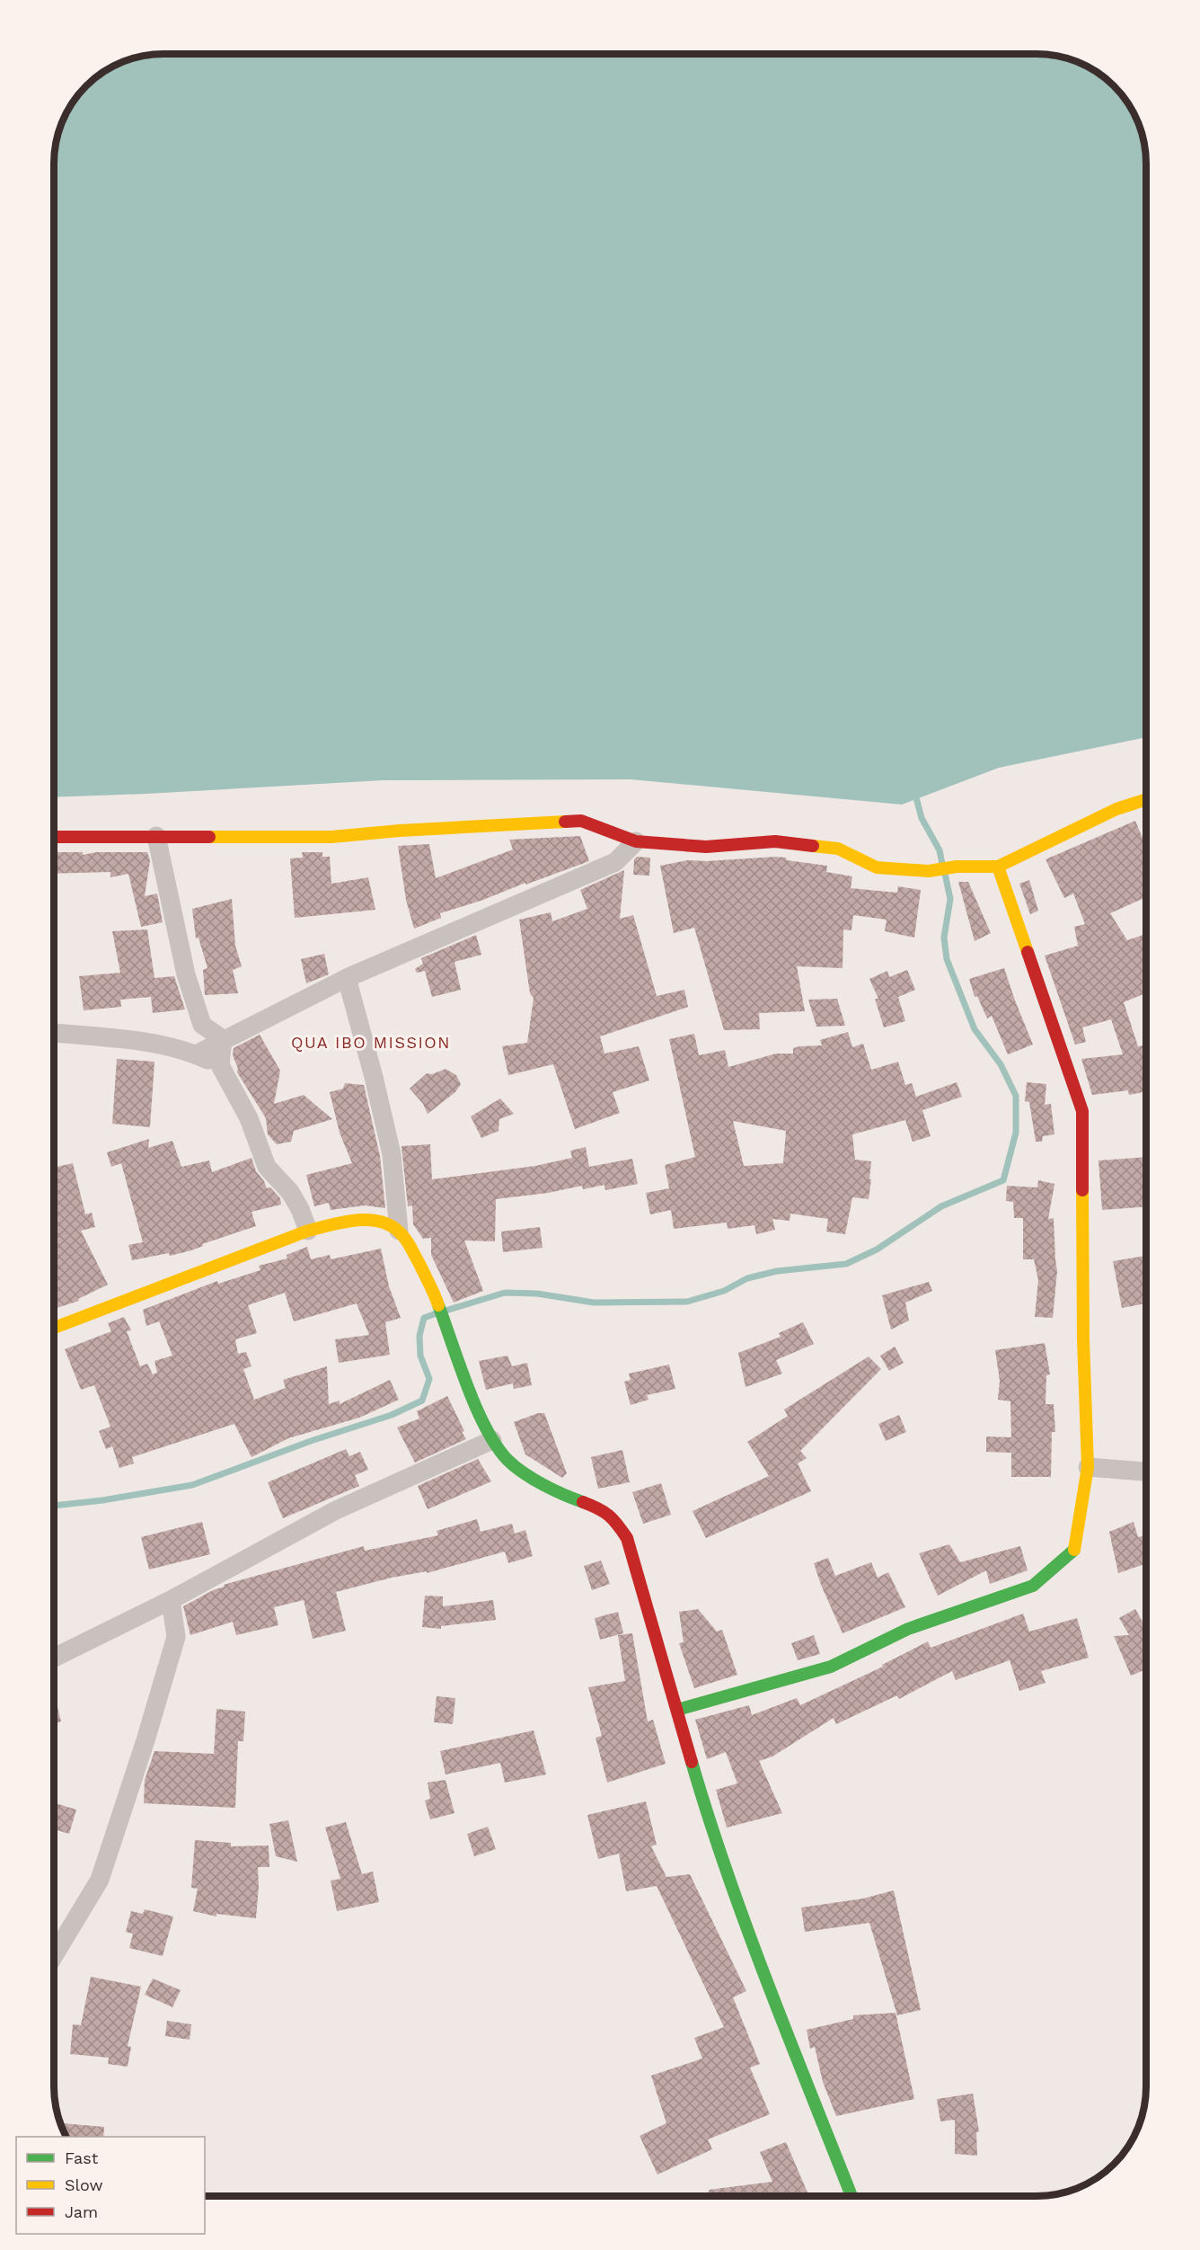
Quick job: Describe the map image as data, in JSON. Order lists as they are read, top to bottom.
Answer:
{
  "districts": ["QUA IBO MISSION"],
  "legend": ["Fast", "Slow", "Jam"]
}
